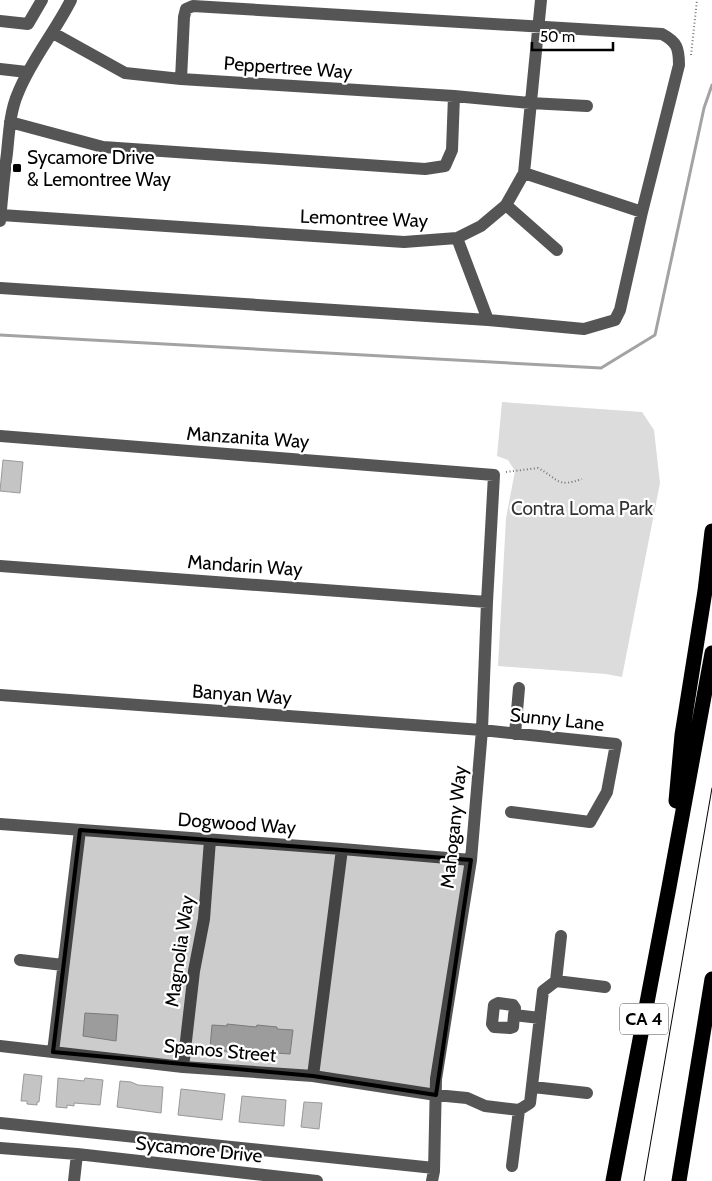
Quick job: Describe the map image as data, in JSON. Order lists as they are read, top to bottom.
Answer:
{
  "streets": {
    "highway": ["CA 4"],
    "street": [
      "Peppertree Way",
      "Lemontree Way",
      "Manzanita Way",
      "Mandarin Way",
      "Banyan Way",
      "Sunny Lane",
      "Dogwood Way",
      "Mahogany Way",
      "Magnolia Way",
      "Spanos Street",
      "Sycamore Drive"
    ]
  },
  "crossings": [
    ["Peppertree Way", "Lemontree Way"],
    ["Manzanita Way", "Mahogany Way"],
    ["Mandarin Way", "Mahogany Way"],
    ["Banyan Way", "Sunny Lane"],
    ["Banyan Way", "Mahogany Way"],
    ["Sunny Lane", "Mahogany Way"],
    ["Dogwood Way", "Mahogany Way"],
    ["Dogwood Way", "Magnolia Way"],
    ["Mahogany Way", "Spanos Street"],
    ["Magnolia Way", "Spanos Street"]
  ],
  "parks": ["Contra Loma Park"],
  "places": {
    "transit": ["Sycamore Drive & Lemontree Way"]
  },
  "scale_bar": "50 m"
}
